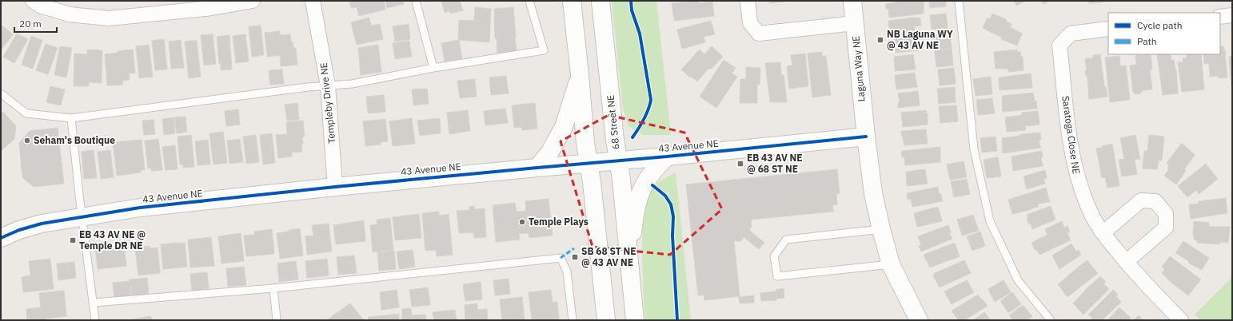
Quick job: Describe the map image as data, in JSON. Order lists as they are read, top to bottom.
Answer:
{
  "streets": {
    "street": [
      "Laguna Way NE",
      "Templeby Drive NE",
      "68 Street NE",
      "Saratoga Close NE",
      "43 Avenue NE"
    ]
  },
  "crossings": [
    ["Laguna Way NE", "43 Avenue NE"],
    ["Templeby Drive NE", "43 Avenue NE"],
    ["68 Street NE", "43 Avenue NE"]
  ],
  "places": {
    "transit": [
      "NB Laguna WY @ 43 AV NE",
      "EB 43 AV NE @ 68 ST NE",
      "EB 43 AV NE @ Temple DR NE",
      "SB 68 ST NE @ 43 AV NE"
    ],
    "other": ["Seham's Boutique", "Temple Plays"]
  },
  "legend": ["Cycle path", "Path"],
  "scale_bar": "20 m"
}
